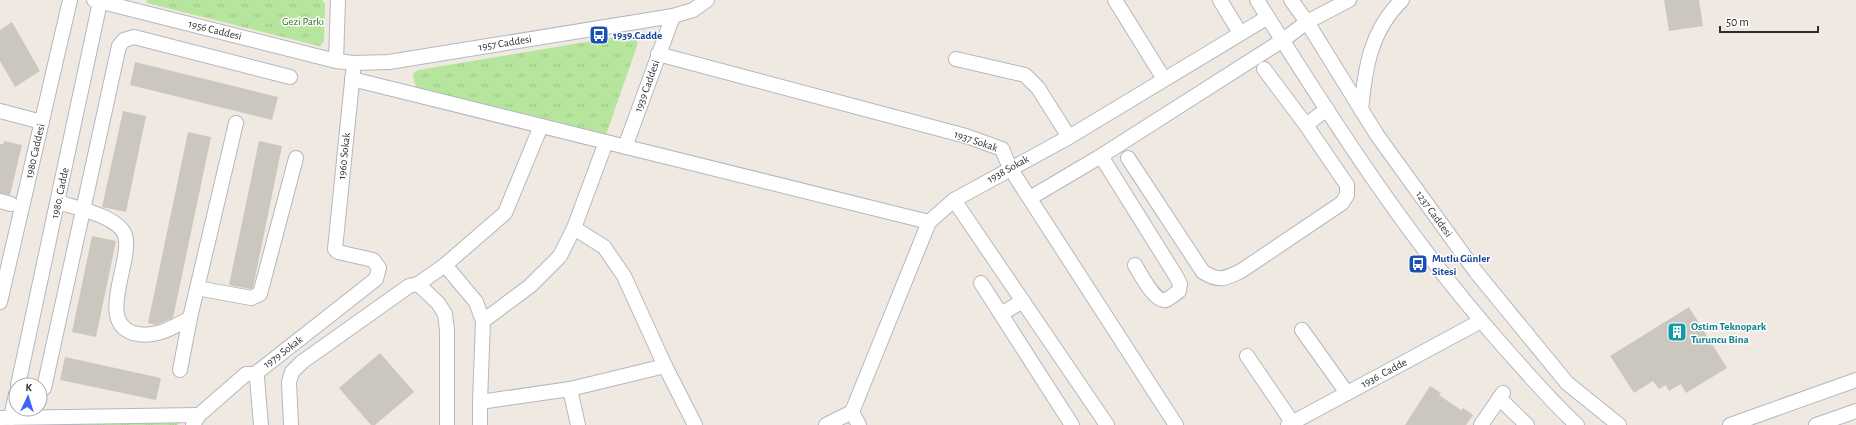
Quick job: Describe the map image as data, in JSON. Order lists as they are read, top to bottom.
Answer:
{
  "streets": {
    "street": [
      "1956 Caddesi",
      "1957 Caddesi",
      "1939 Caddesi",
      "1937 Sokak",
      "1980 Caddesi",
      "1960 Sokak",
      "1938 Sokak",
      "1980. Cadde",
      "1237 Caddesi",
      "1979 Sokak",
      "1936. Cadde"
    ]
  },
  "crossings": [
    ["1956 Caddesi", "1957 Caddesi"],
    ["1956 Caddesi", "1980. Cadde"],
    ["1957 Caddesi", "1939 Caddesi"],
    ["1957 Caddesi", "1960 Sokak"],
    ["1939 Caddesi", "1937 Sokak"],
    ["1937 Sokak", "1938 Sokak"],
    ["1960 Sokak", "1979 Sokak"]
  ],
  "parks": ["Gezi Parkı"],
  "places": {
    "bus stop": ["1939.Cadde", "Mutlu Günler Sitesi"],
    "building": ["Ostim Teknopark Turuncu Bina"]
  },
  "scale_bar": "50 m",
  "north": "top"
}
